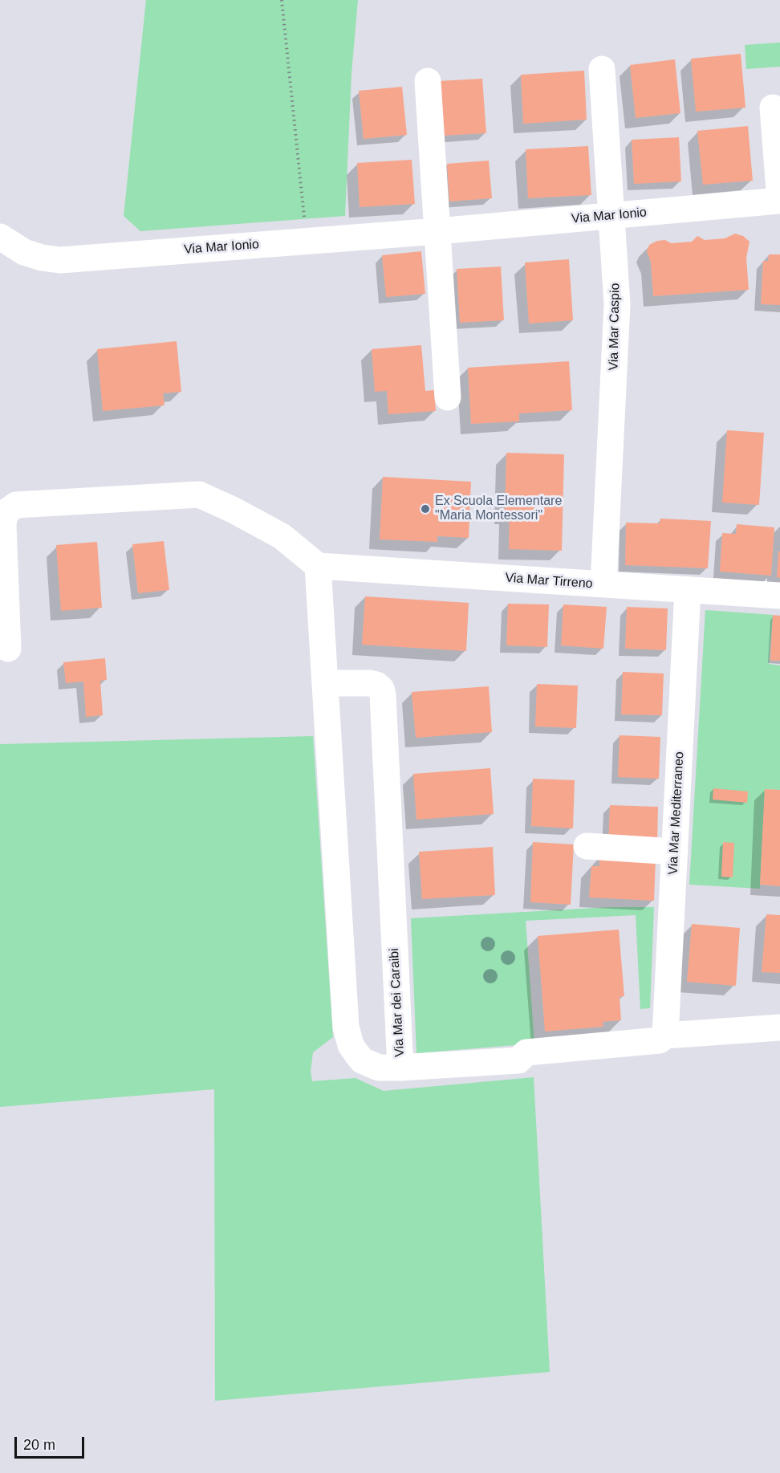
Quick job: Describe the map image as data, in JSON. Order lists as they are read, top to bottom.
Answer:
{
  "streets": {
    "street": [
      "Via Mar Ionio",
      "Via Mar Caspio",
      "Via Mar Tirreno",
      "Via Mar Mediterraneo",
      "Via Mar dei Caraibi"
    ]
  },
  "crossings": [
    ["Via Mar Ionio", "Via Mar Caspio"],
    ["Via Mar Caspio", "Via Mar Tirreno"],
    ["Via Mar Tirreno", "Via Mar Mediterraneo"],
    ["Via Mar Tirreno", "Via Mar dei Caraibi"]
  ],
  "places": ["Ex Scuola Elementare \"Maria Montessori\""],
  "scale_bar": "20 m"
}
